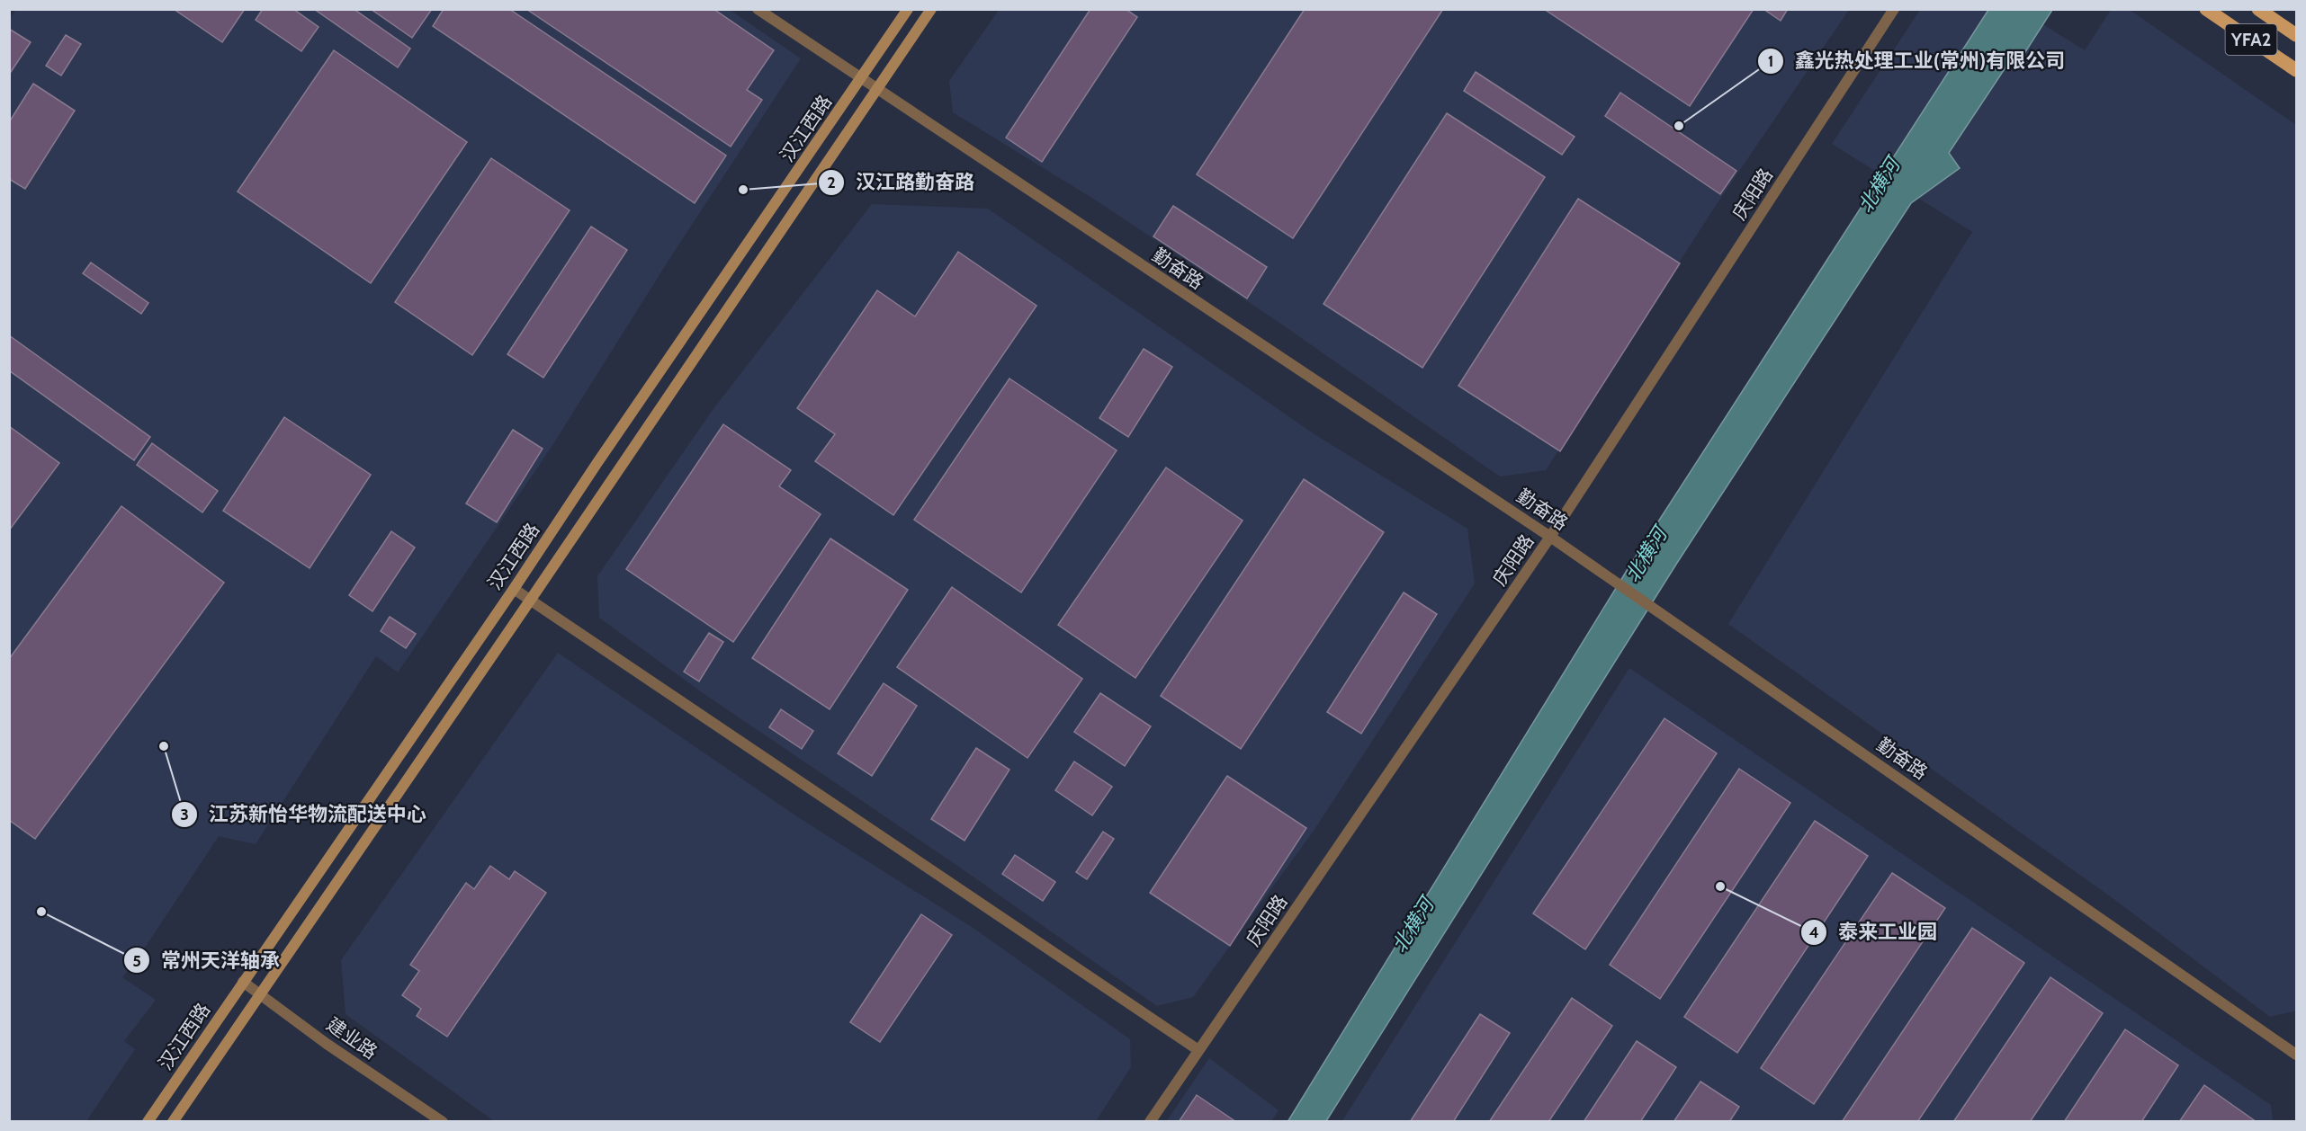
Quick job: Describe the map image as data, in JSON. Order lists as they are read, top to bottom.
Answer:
{
  "streets": {
    "main road": ["YFA2", "汉江西路"],
    "street": ["庆阳路", "勤奋路", "建业路"]
  },
  "crossings": [
    ["汉江西路", "勤奋路"],
    ["汉江西路", "建业路"],
    ["庆阳路", "勤奋路"]
  ],
  "water": ["北横河"],
  "places": [
    "鑫光热处理工业(常州)有限公司",
    "汉江路勤奋路",
    "江苏新怡华物流配送中心",
    "泰来工业园",
    "常州天洋轴承"
  ]
}
